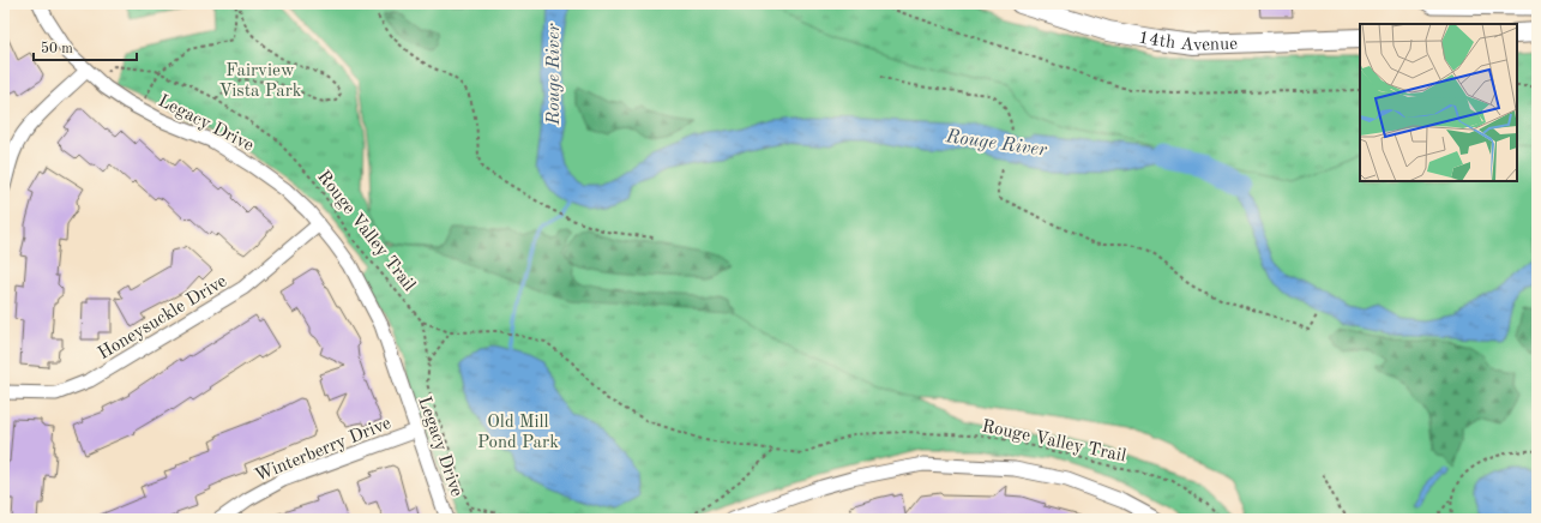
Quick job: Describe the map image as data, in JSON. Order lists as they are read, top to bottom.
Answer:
{
  "streets": {
    "main road": ["14th Avenue"],
    "street": ["Legacy Drive", "Honeysuckle Drive", "Winterberry Drive"],
    "path": ["Rouge Valley Trail"]
  },
  "crossings": [
    ["Legacy Drive", "Rouge Valley Trail"],
    ["Legacy Drive", "Honeysuckle Drive"],
    ["Legacy Drive", "Winterberry Drive"]
  ],
  "water": ["Rouge River"],
  "parks": ["Fairview Vista Park", "Old Mill Pond Park"],
  "scale_bar": "50 m"
}
